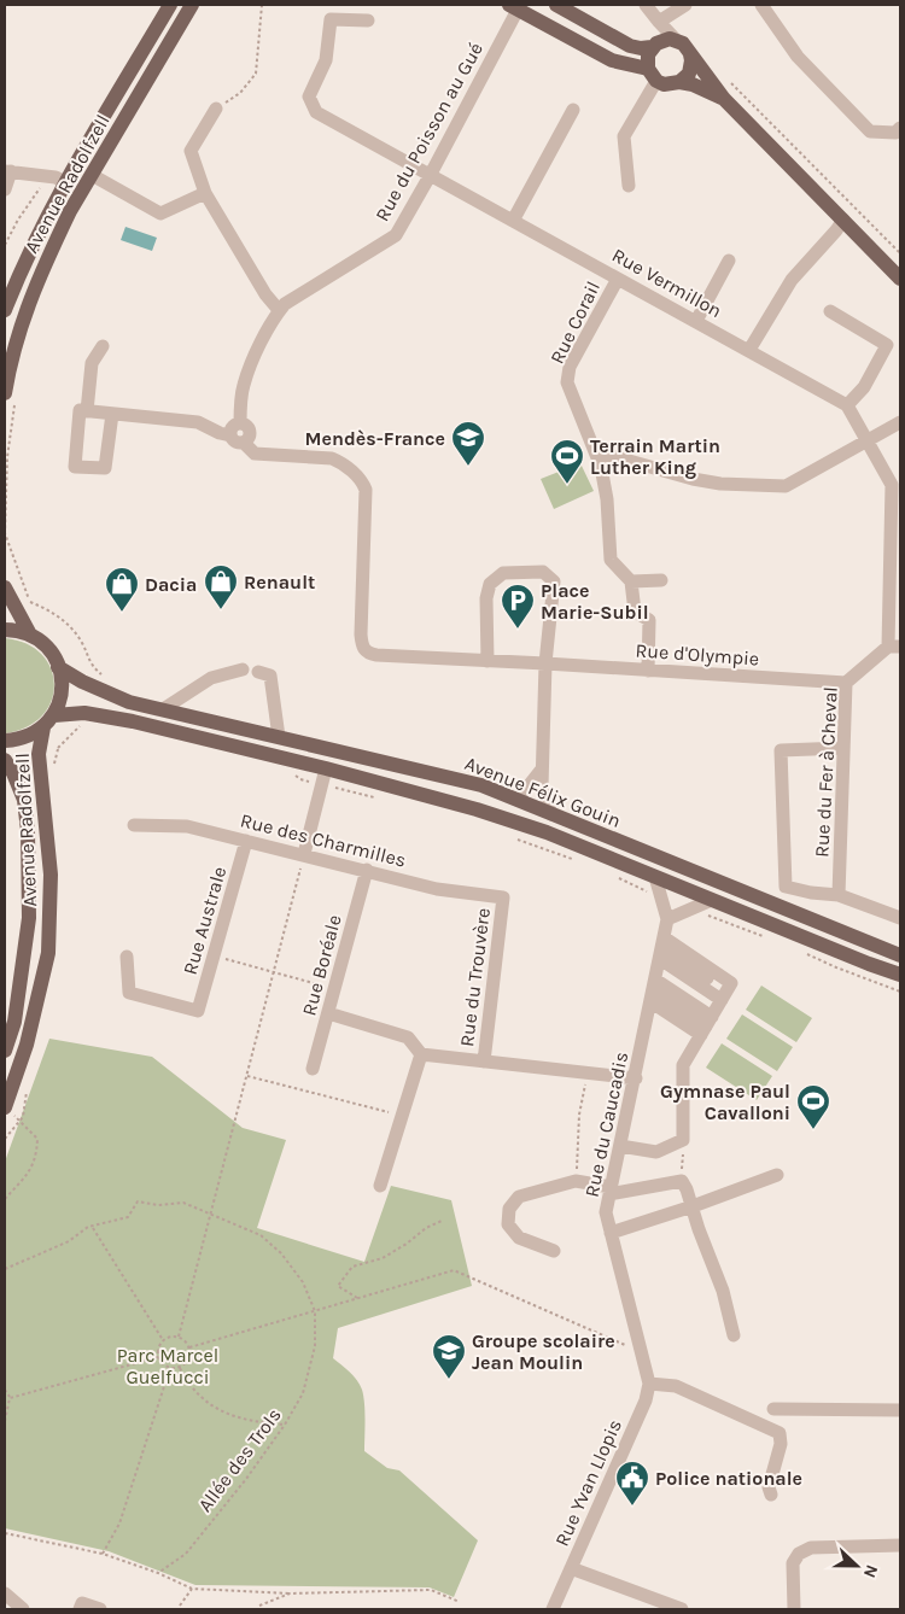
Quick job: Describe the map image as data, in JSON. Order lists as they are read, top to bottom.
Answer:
{
  "streets": {
    "main road": ["Avenue Radolfzell", "Avenue Félix Gouin"],
    "street": [
      "Rue du Poisson au Gué",
      "Rue Vermillon",
      "Rue Corail",
      "Rue d'Olympie",
      "Rue du Fer à Cheval",
      "Rue des Charmilles",
      "Rue Australe",
      "Rue Boréale",
      "Rue du Trouvère",
      "Rue du Caucadis",
      "Rue Yvan Llopis"
    ],
    "path": ["Allée des Trols"]
  },
  "crossings": [
    ["Rue du Poisson au Gué", "Rue Vermillon"],
    ["Rue Vermillon", "Rue Corail"],
    ["Rue d'Olympie", "Rue du Fer à Cheval"],
    ["Rue des Charmilles", "Rue Australe"],
    ["Rue des Charmilles", "Rue Boréale"],
    ["Rue des Charmilles", "Rue du Trouvère"],
    ["Rue du Caucadis", "Rue Yvan Llopis"]
  ],
  "parks": ["Parc Marcel Guelfucci"],
  "places": {
    "school or university": ["Mendès-France", "Groupe scolaire Jean Moulin"],
    "sports": ["Terrain Martin Luther King", "Gymnase Paul Cavalloni"],
    "shop": ["Renault", "Dacia"],
    "parking": ["Place Marie-Subil"],
    "public building": ["Police nationale"]
  },
  "north": "right"
}
